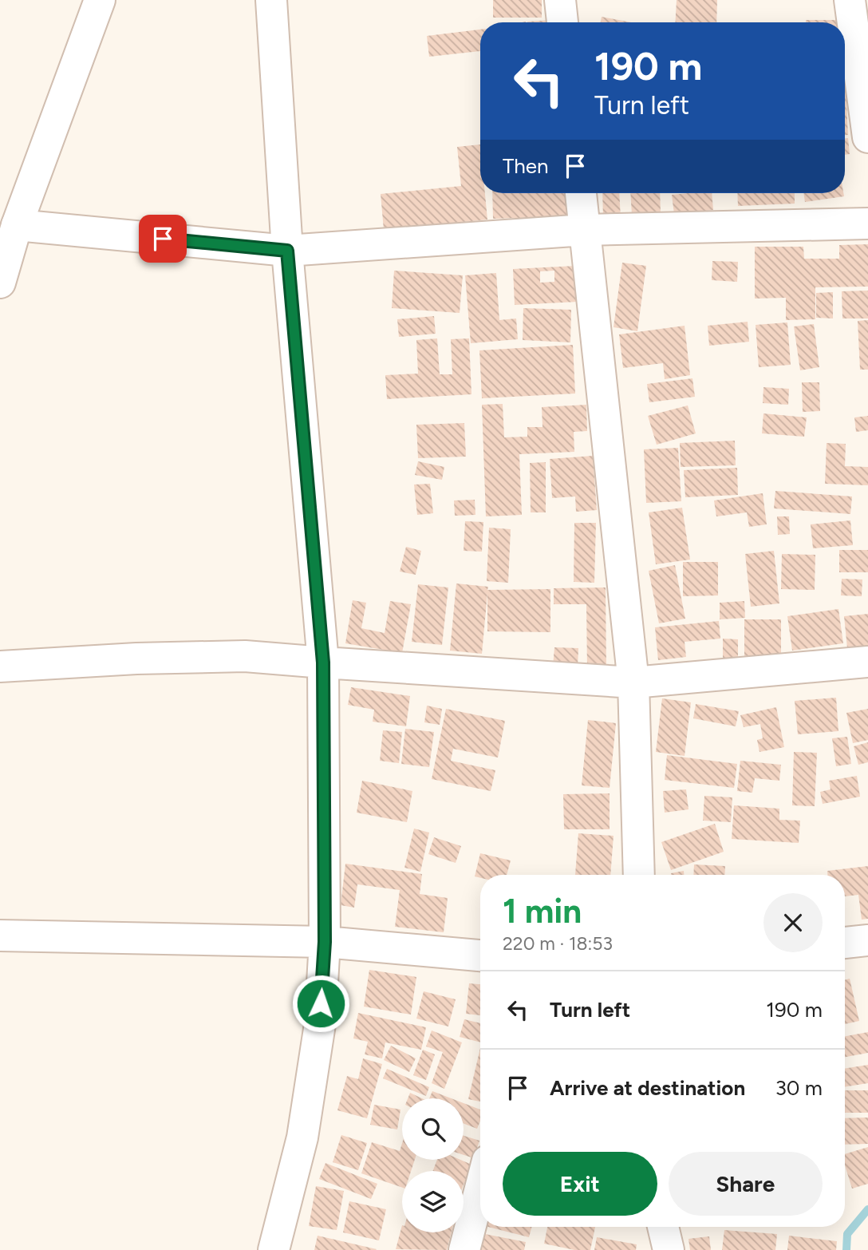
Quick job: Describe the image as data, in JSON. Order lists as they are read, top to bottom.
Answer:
{
  "page": {
    "turn": ["190 m", "Turn left"],
    "then": "Then",
    "heading": ["1 min", "220 m · 18:53"],
    "list": [
      {
        "name": "Turn left",
        "value": "190 m"
      },
      {
        "name": "Arrive at destination",
        "value": "30 m"
      }
    ],
    "buttons": ["Exit", "Share"]
  }
}
